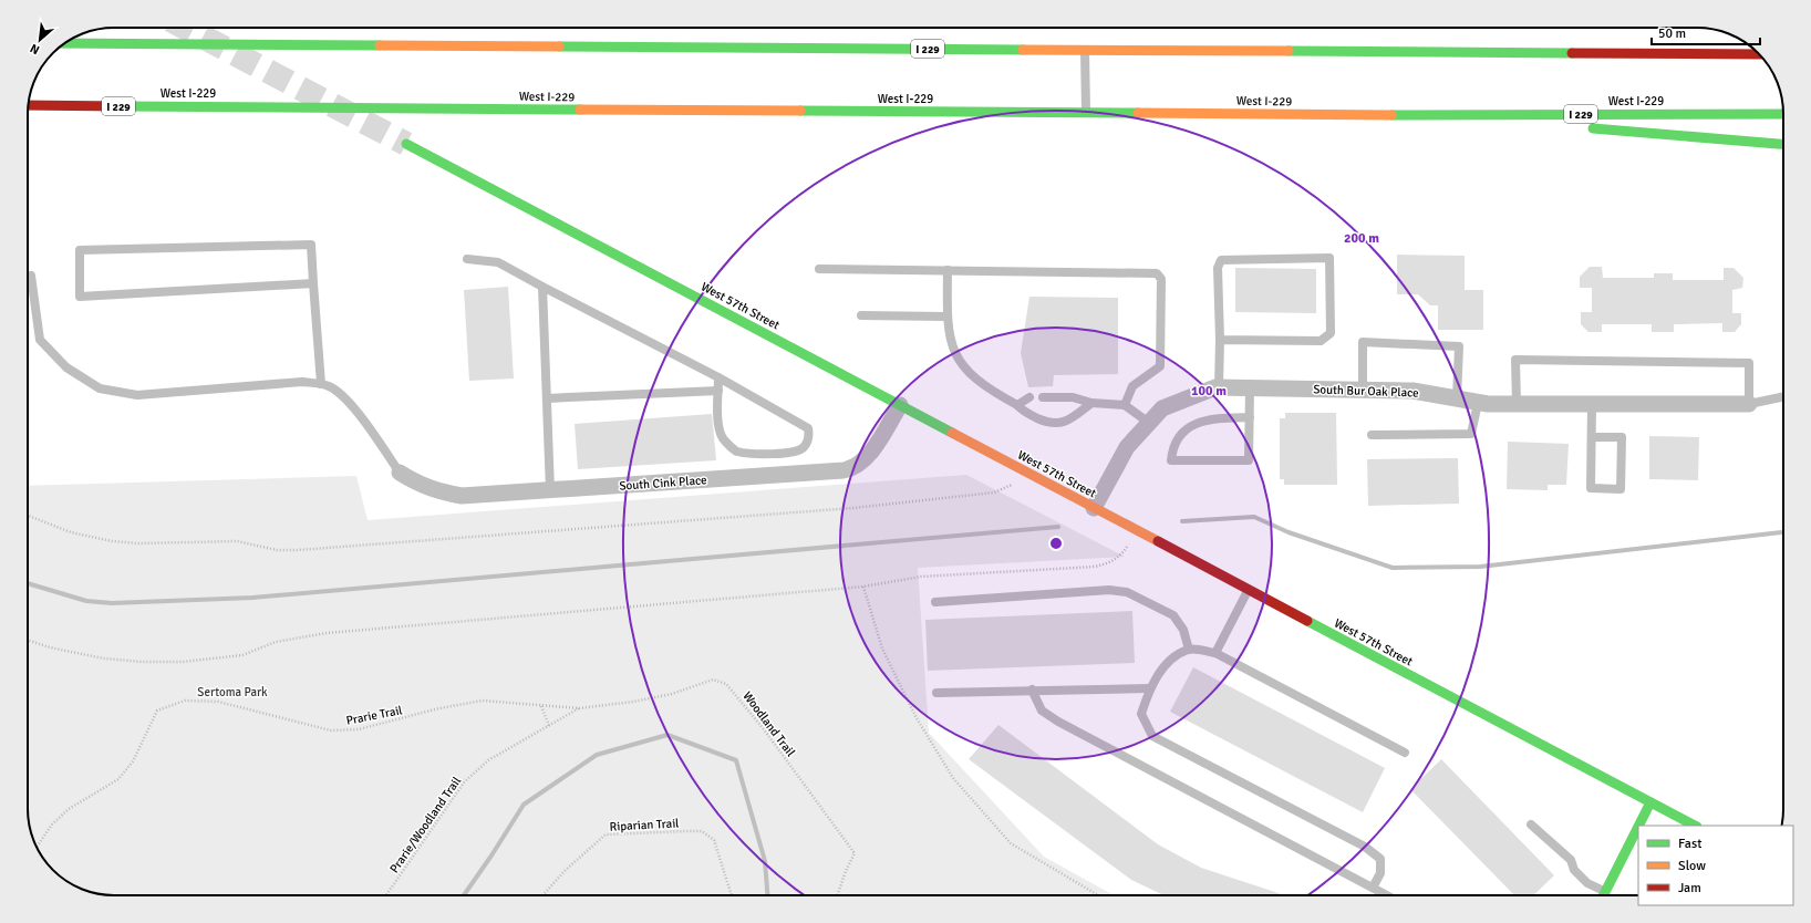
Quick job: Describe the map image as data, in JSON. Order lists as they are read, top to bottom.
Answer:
{
  "streets": {
    "main road": ["I 229", "West I-229", "West 57th Street"],
    "street": ["South Bur Oak Place", "South Cink Place"],
    "path": [
      "Prarie Trail",
      "Woodland Trail",
      "Prarie/Woodland Trail",
      "Riparian Trail"
    ]
  },
  "crossings": [
    ["West 57th Street", "South Bur Oak Place"],
    ["West 57th Street", "South Cink Place"],
    ["Prarie Trail", "Woodland Trail"],
    ["Prarie Trail", "Prarie/Woodland Trail"],
    ["Woodland Trail", "Prarie/Woodland Trail"]
  ],
  "parks": ["Sertoma Park"],
  "legend": ["Fast", "Slow", "Jam"],
  "scale_bar": "50 m",
  "north": "bottom left",
  "rings": ["200 m", "100 m"]
}
